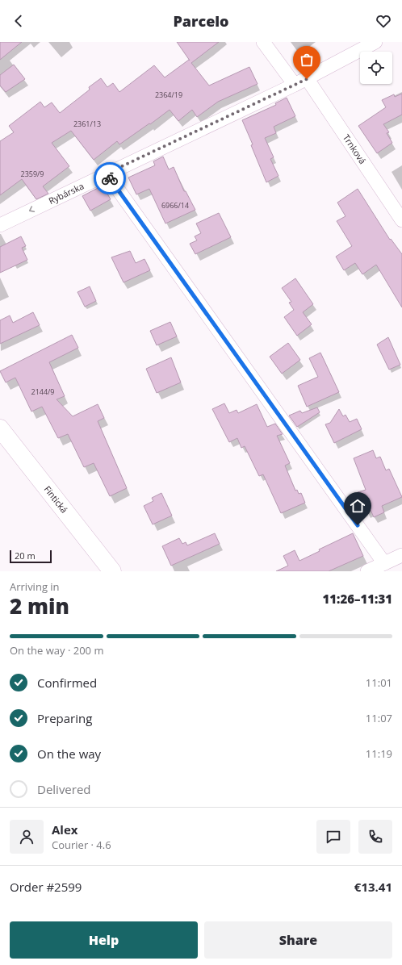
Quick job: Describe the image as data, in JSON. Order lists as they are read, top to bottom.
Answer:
{
  "streets": {
    "street": ["Trnková", "Rybárska", "Fintická"]
  },
  "crossings": [
    ["Trnková", "Rybárska"]
  ],
  "house_numbers": [
    "2364/19",
    "2361/13",
    "2359/9",
    "6966/14",
    "2144/9"
  ],
  "scale_bar": "20 m",
  "page": {
    "header": "Parcelo",
    "scale": "20 m",
    "heading": ["2 min", "Arriving in", "11:26–11:31"],
    "panel": [
      "Alex",
      "Courier · 4.6",
      "Order #2599",
      "€13.41"
    ],
    "bar": "On the way · 200 m",
    "list": [
      ["Confirmed", "11:01"],
      ["Preparing", "11:07"],
      ["On the way", "11:19"],
      "Delivered"
    ],
    "buttons": ["Help", "Share"]
  }
}
